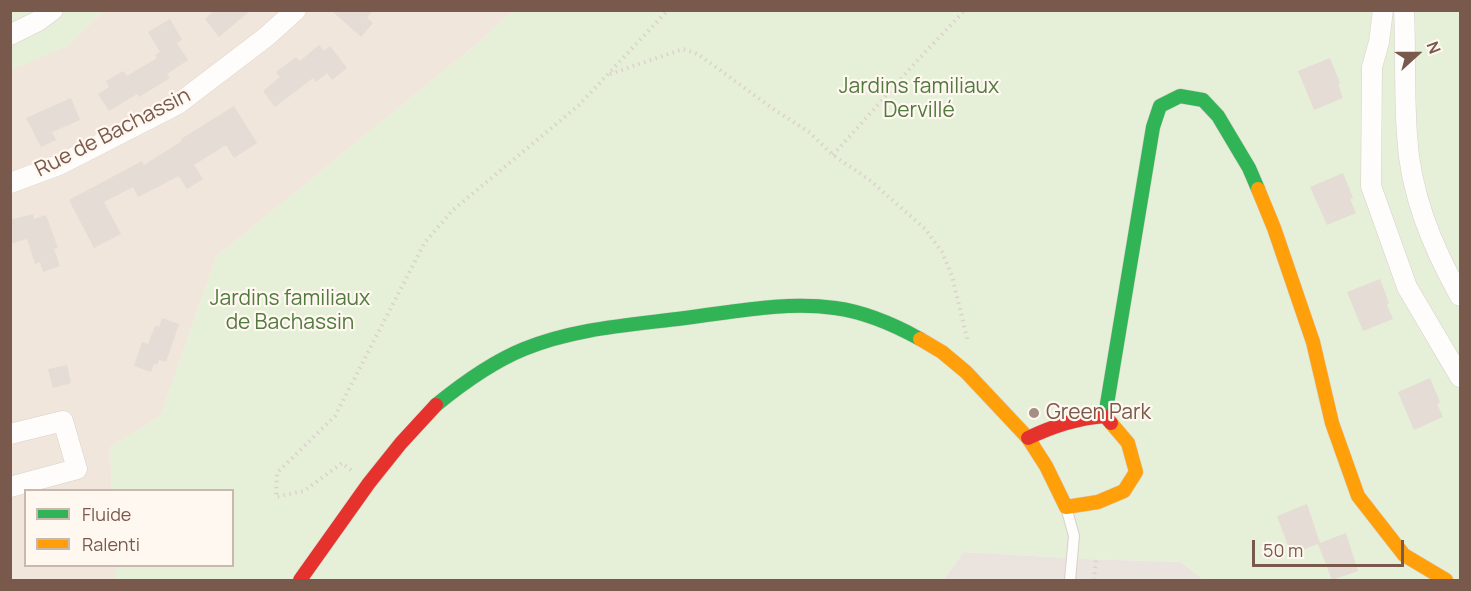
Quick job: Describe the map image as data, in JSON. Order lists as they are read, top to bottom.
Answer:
{
  "streets": {
    "street": ["Rue de Bachassin"]
  },
  "parks": ["Jardins familiaux Dervillé", "Jardins familiaux de Bachassin"],
  "places": ["Green Park"],
  "legend": ["Fluide", "Ralenti"],
  "scale_bar": "50 m",
  "north": "right"
}
